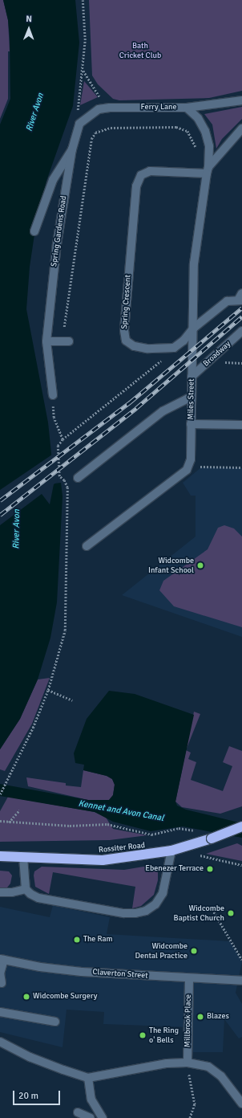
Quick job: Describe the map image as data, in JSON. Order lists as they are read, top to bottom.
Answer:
{
  "streets": {
    "highway": ["Rossiter Road"],
    "street": [
      "Ferry Lane",
      "Spring Gardens Road",
      "Spring Crescent",
      "Broadway",
      "Miles Street",
      "Claverton Street",
      "Millbrook Place"
    ]
  },
  "crossings": [
    ["Ferry Lane", "Spring Gardens Road"],
    ["Broadway", "Miles Street"],
    ["Claverton Street", "Millbrook Place"]
  ],
  "water": ["River Avon", "Kennet and Avon Canal"],
  "parks": ["Bath Cricket Club"],
  "places": [
    "Widcombe Infant School",
    "Ebenezer Terrace",
    "Widcombe Baptist Church",
    "The Ram",
    "Widcombe Dental Practice",
    "Widcombe Surgery",
    "Blazes",
    "The Ring o' Bells"
  ],
  "scale_bar": "20 m",
  "north": "top"
}
